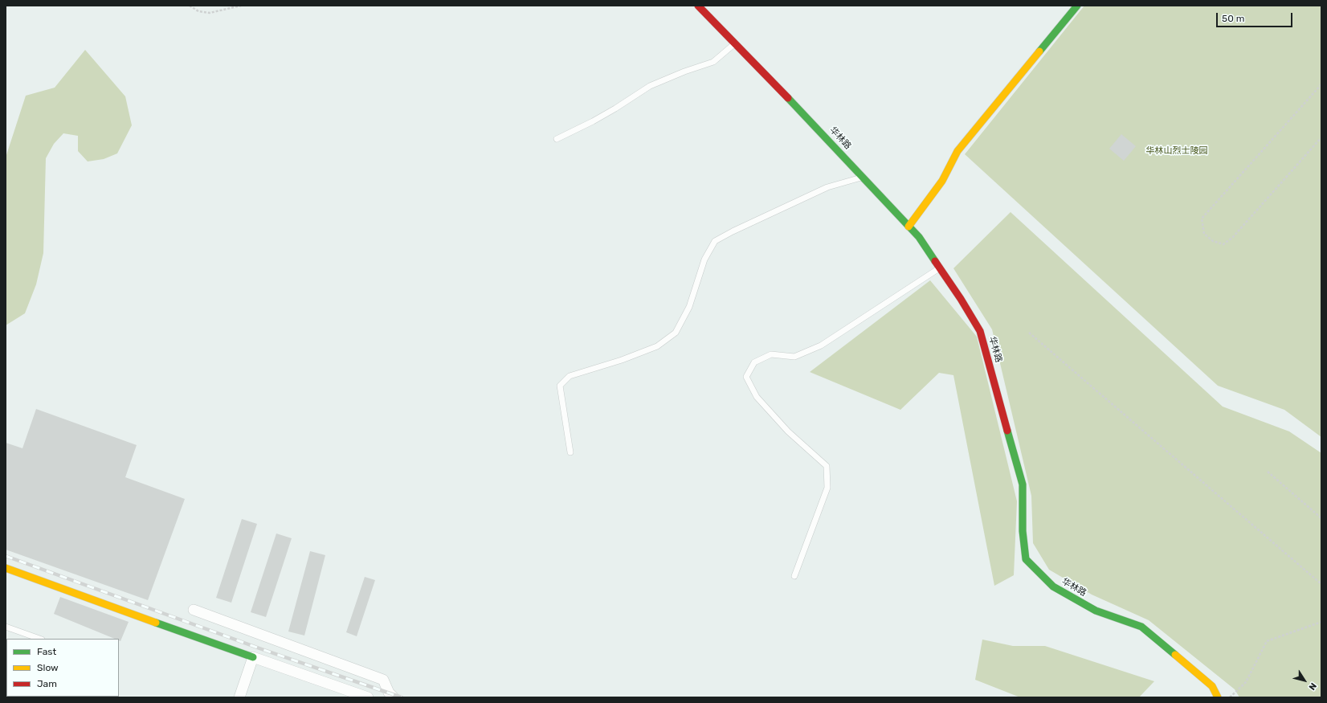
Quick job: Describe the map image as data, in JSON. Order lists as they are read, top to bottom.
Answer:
{
  "streets": {
    "street": ["华林路"]
  },
  "parks": ["华林山烈士陵园"],
  "legend": ["Fast", "Slow", "Jam"],
  "scale_bar": "50 m",
  "north": "bottom right"
}
